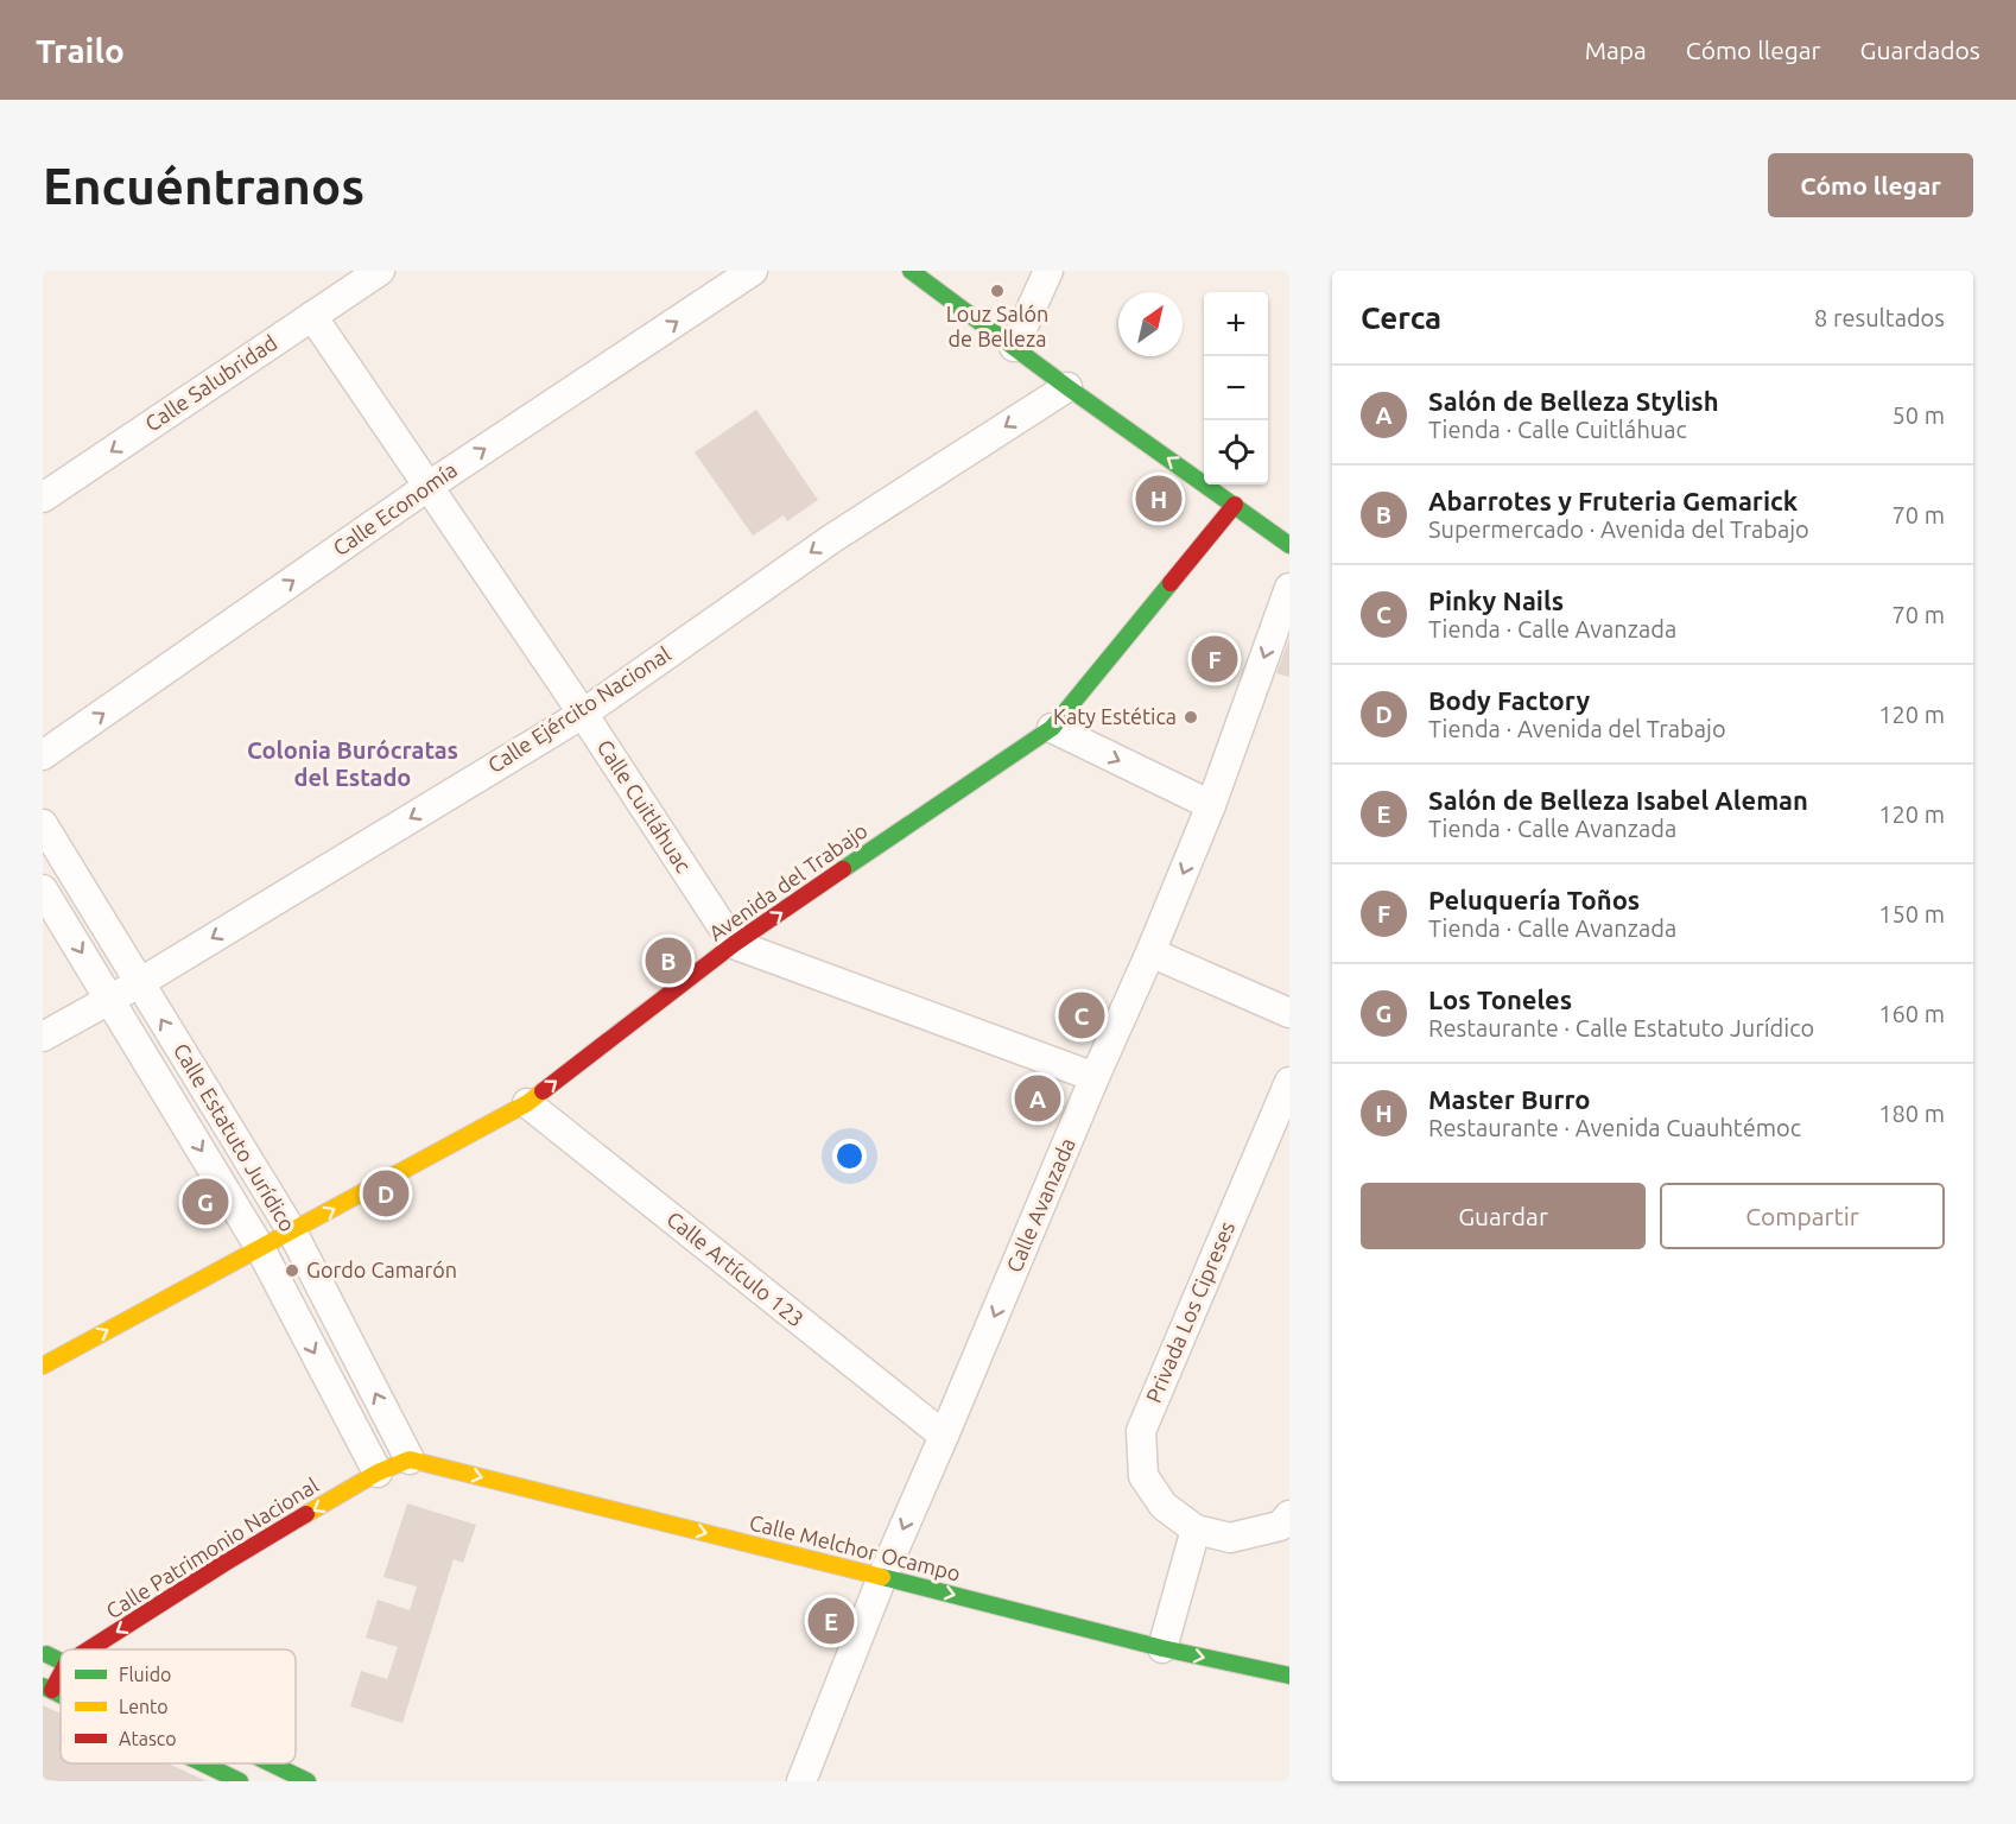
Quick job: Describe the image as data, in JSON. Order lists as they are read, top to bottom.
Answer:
{
  "streets": {
    "street": [
      "Calle Salubridad",
      "Calle Economía",
      "Calle Ejército Nacional",
      "Calle Cuitláhuac",
      "Avenida del Trabajo",
      "Calle Estatuto Jurídico",
      "Calle Avanzada",
      "Calle Artículo 123",
      "Privada Los Cipreses",
      "Calle Patrimonio Nacional",
      "Calle Melchor Ocampo"
    ]
  },
  "crossings": [
    ["Calle Salubridad", "Calle Cuitláhuac"],
    ["Calle Economía", "Calle Cuitláhuac"],
    ["Calle Ejército Nacional", "Calle Cuitláhuac"],
    ["Calle Ejército Nacional", "Calle Estatuto Jurídico"],
    ["Calle Cuitláhuac", "Avenida del Trabajo"],
    ["Avenida del Trabajo", "Calle Estatuto Jurídico"],
    ["Avenida del Trabajo", "Calle Artículo 123"],
    ["Calle Estatuto Jurídico", "Calle Patrimonio Nacional"],
    ["Calle Estatuto Jurídico", "Calle Melchor Ocampo"],
    ["Calle Avanzada", "Calle Artículo 123"],
    ["Calle Avanzada", "Calle Melchor Ocampo"],
    ["Calle Patrimonio Nacional", "Calle Melchor Ocampo"]
  ],
  "one_way": [
    "Calle Salubridad",
    "Calle Economía",
    "Calle Ejército Nacional",
    "Avenida del Trabajo",
    "Calle Avanzada",
    "Calle Patrimonio Nacional",
    "Calle Melchor Ocampo"
  ],
  "districts": ["Colonia Burócratas del Estado"],
  "places": ["Louz Salón de Belleza", "Katy Estética", "Gordo Camarón"],
  "legend": ["Fluido", "Lento", "Atasco"],
  "north": "top right",
  "page": {
    "header": "Trailo",
    "nav": ["Mapa", "Cómo llegar", "Guardados"],
    "buttons": [
      "Cómo llegar",
      ["Guardar", "Compartir"]
    ],
    "title": "Encuéntranos",
    "heading": ["Cerca", "8 resultados"],
    "map_buttons": ["+", "−"],
    "list": [
      {
        "mark": "A",
        "name": "Salón de Belleza Stylish",
        "note": "Tienda · Calle Cuitláhuac",
        "value": "50 m"
      },
      {
        "mark": "B",
        "name": "Abarrotes y Fruteria Gemarick",
        "note": "Supermercado · Avenida del Trabajo",
        "value": "70 m"
      },
      {
        "mark": "C",
        "name": "Pinky Nails",
        "note": "Tienda · Calle Avanzada",
        "value": "70 m"
      },
      {
        "mark": "D",
        "name": "Body Factory",
        "note": "Tienda · Avenida del Trabajo",
        "value": "120 m"
      },
      {
        "mark": "E",
        "name": "Salón de Belleza Isabel Aleman",
        "note": "Tienda · Calle Avanzada",
        "value": "120 m"
      },
      {
        "mark": "F",
        "name": "Peluquería Toños",
        "note": "Tienda · Calle Avanzada",
        "value": "150 m"
      },
      {
        "mark": "G",
        "name": "Los Toneles",
        "note": "Restaurante · Calle Estatuto Jurídico",
        "value": "160 m"
      },
      {
        "mark": "H",
        "name": "Master Burro",
        "note": "Restaurante · Avenida Cuauhtémoc",
        "value": "180 m"
      }
    ],
    "pins": [
      "H",
      "F",
      "B",
      "C",
      "A",
      "D",
      "G",
      "E"
    ]
  }
}
